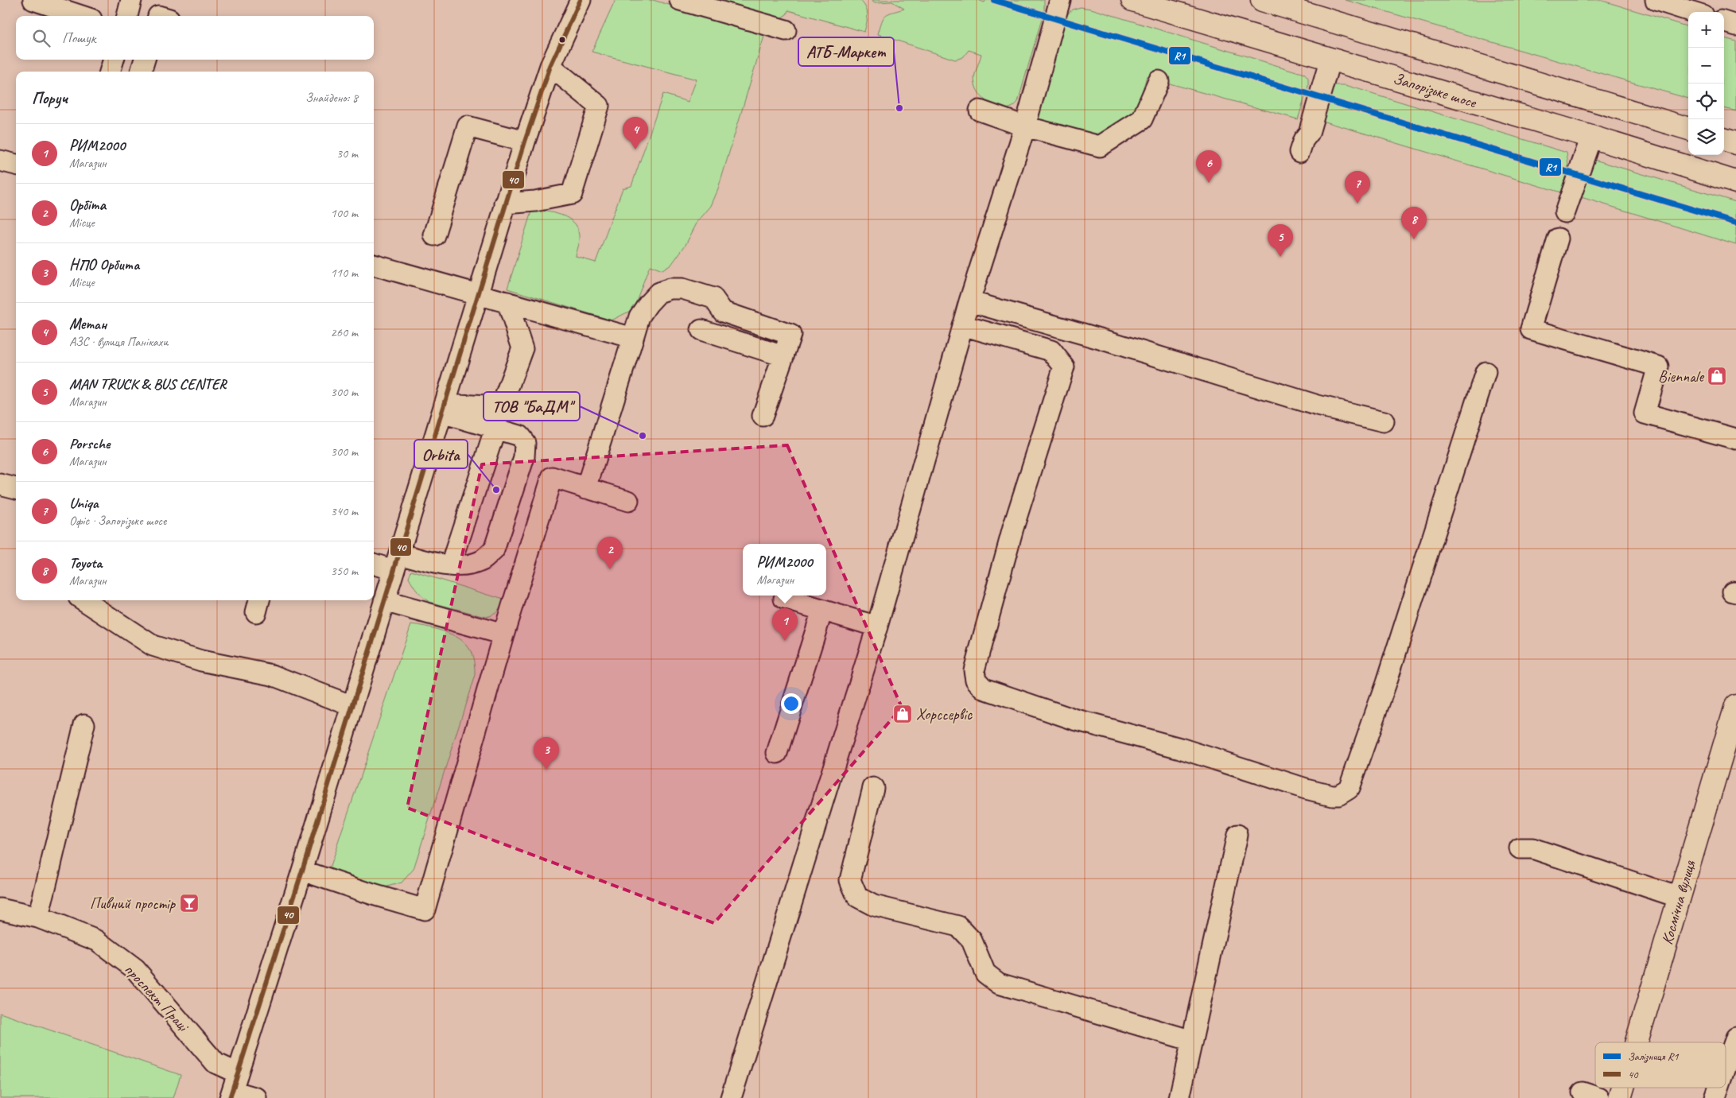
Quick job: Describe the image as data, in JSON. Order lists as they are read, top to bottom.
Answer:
{
  "streets": {
    "main road": ["Запорізьке шосе", "Космічна вулиця"],
    "street": ["проспект Праці"]
  },
  "places": {
    "other": ["АТБ-Маркет", "ТОВ \"БаДМ\"", "Orbita"],
    "shop": ["Biennale", "Хорссервіс"],
    "bar": ["Пивний простір"]
  },
  "lines": ["rail line R1", "transit line 40"],
  "legend": ["Залізниця R1", "40"],
  "page": {
    "map_buttons": ["+", "−"],
    "search": "Пошук",
    "heading": ["Поруч", "Знайдено: 8"],
    "pins": [
      "4",
      "6",
      "7",
      "8",
      "5",
      "2",
      "1",
      "3"
    ],
    "list": [
      {
        "mark": "1",
        "name": "РИМ2000",
        "note": "Магазин",
        "value": "30 m"
      },
      {
        "mark": "2",
        "name": "Орбіта",
        "note": "Місце",
        "value": "100 m"
      },
      {
        "mark": "3",
        "name": "НПО Орбита",
        "note": "Місце",
        "value": "110 m"
      },
      {
        "mark": "4",
        "name": "Метан",
        "note": "АЗС · вулиця Панікахи",
        "value": "260 m"
      },
      {
        "mark": "5",
        "name": "MAN TRUCK & BUS CENTER",
        "note": "Магазин",
        "value": "300 m"
      },
      {
        "mark": "6",
        "name": "Porsche",
        "note": "Магазин",
        "value": "300 m"
      },
      {
        "mark": "7",
        "name": "Uniqa",
        "note": "Офіс · Запорізьке шосе",
        "value": "340 m"
      },
      {
        "mark": "8",
        "name": "Toyota",
        "note": "Магазин",
        "value": "350 m"
      }
    ],
    "popup": ["РИМ2000", "Магазин"]
  }
}
